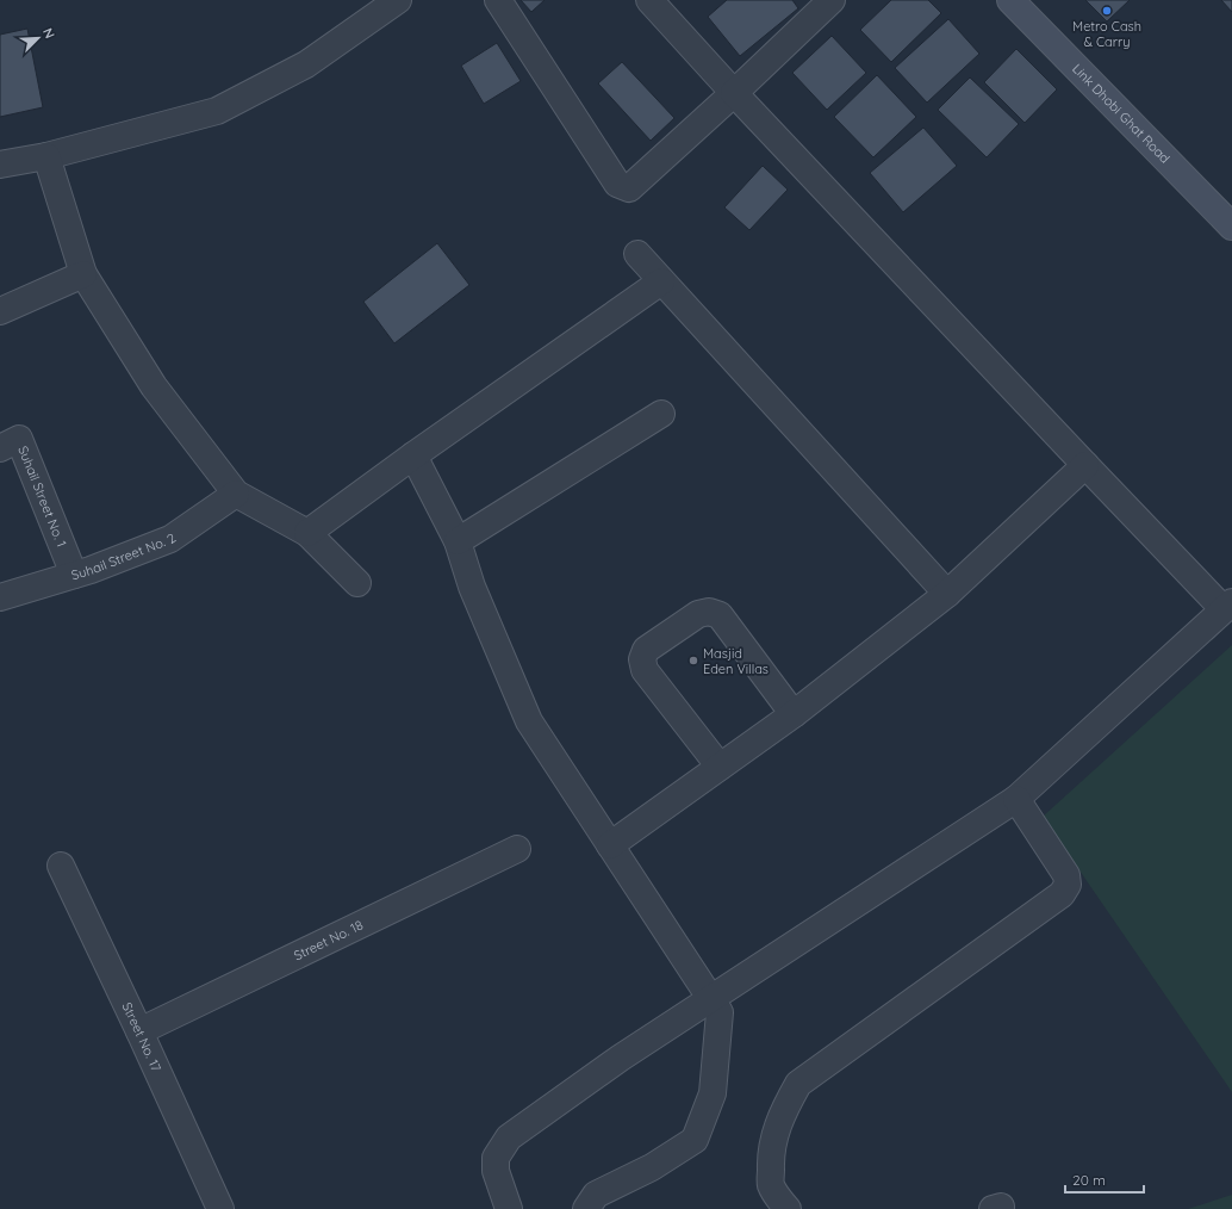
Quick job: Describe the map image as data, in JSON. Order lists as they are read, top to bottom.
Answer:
{
  "streets": {
    "street": [
      "Link Dhobi Ghat Road",
      "Suhail Street No. 1",
      "Suhail Street No. 2",
      "Street No. 18",
      "Street No. 17"
    ]
  },
  "crossings": [
    ["Suhail Street No. 1", "Suhail Street No. 2"],
    ["Street No. 18", "Street No. 17"]
  ],
  "places": ["Metro Cash & Carry", "Masjid Eden Villas"],
  "scale_bar": "20 m",
  "north": "top right"
}
